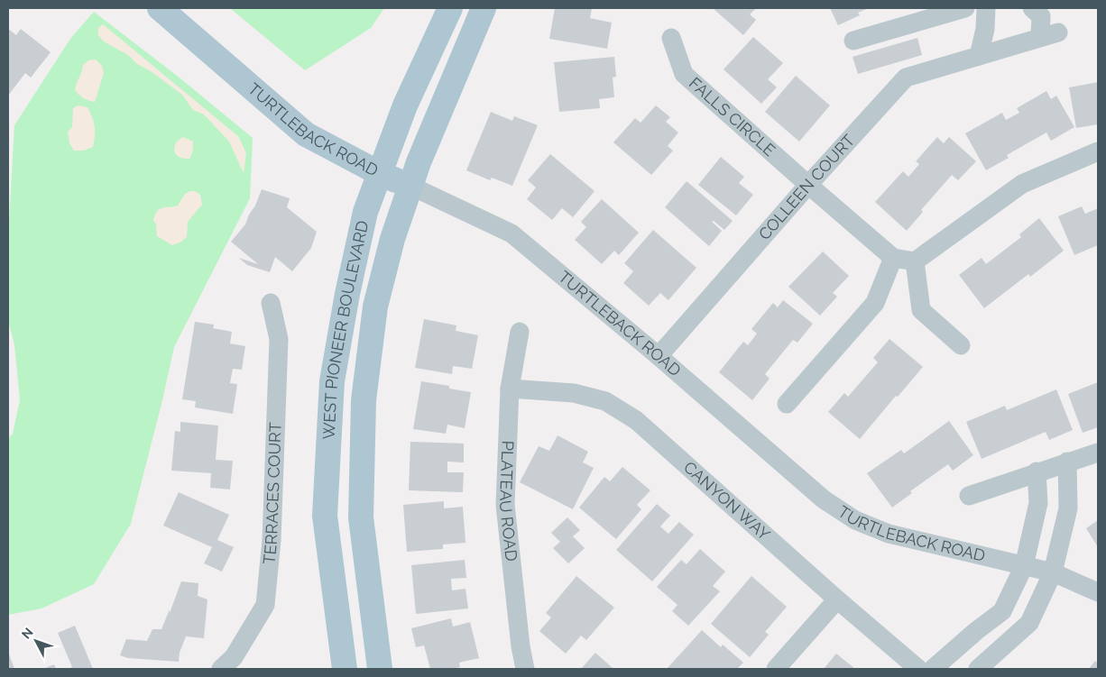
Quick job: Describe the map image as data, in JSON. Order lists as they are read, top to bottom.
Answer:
{
  "streets": {
    "main road": ["TURTLEBACK ROAD", "WEST PIONEER BOULEVARD"],
    "street": [
      "FALLS CIRCLE",
      "COLLEEN COURT",
      "TERRACES COURT",
      "PLATEAU ROAD",
      "CANYON WAY"
    ]
  },
  "crossings": [
    ["FALLS CIRCLE", "COLLEEN COURT"],
    ["TURTLEBACK ROAD", "COLLEEN COURT"],
    ["TURTLEBACK ROAD", "WEST PIONEER BOULEVARD"],
    ["PLATEAU ROAD", "CANYON WAY"]
  ],
  "north": "top left"
}
